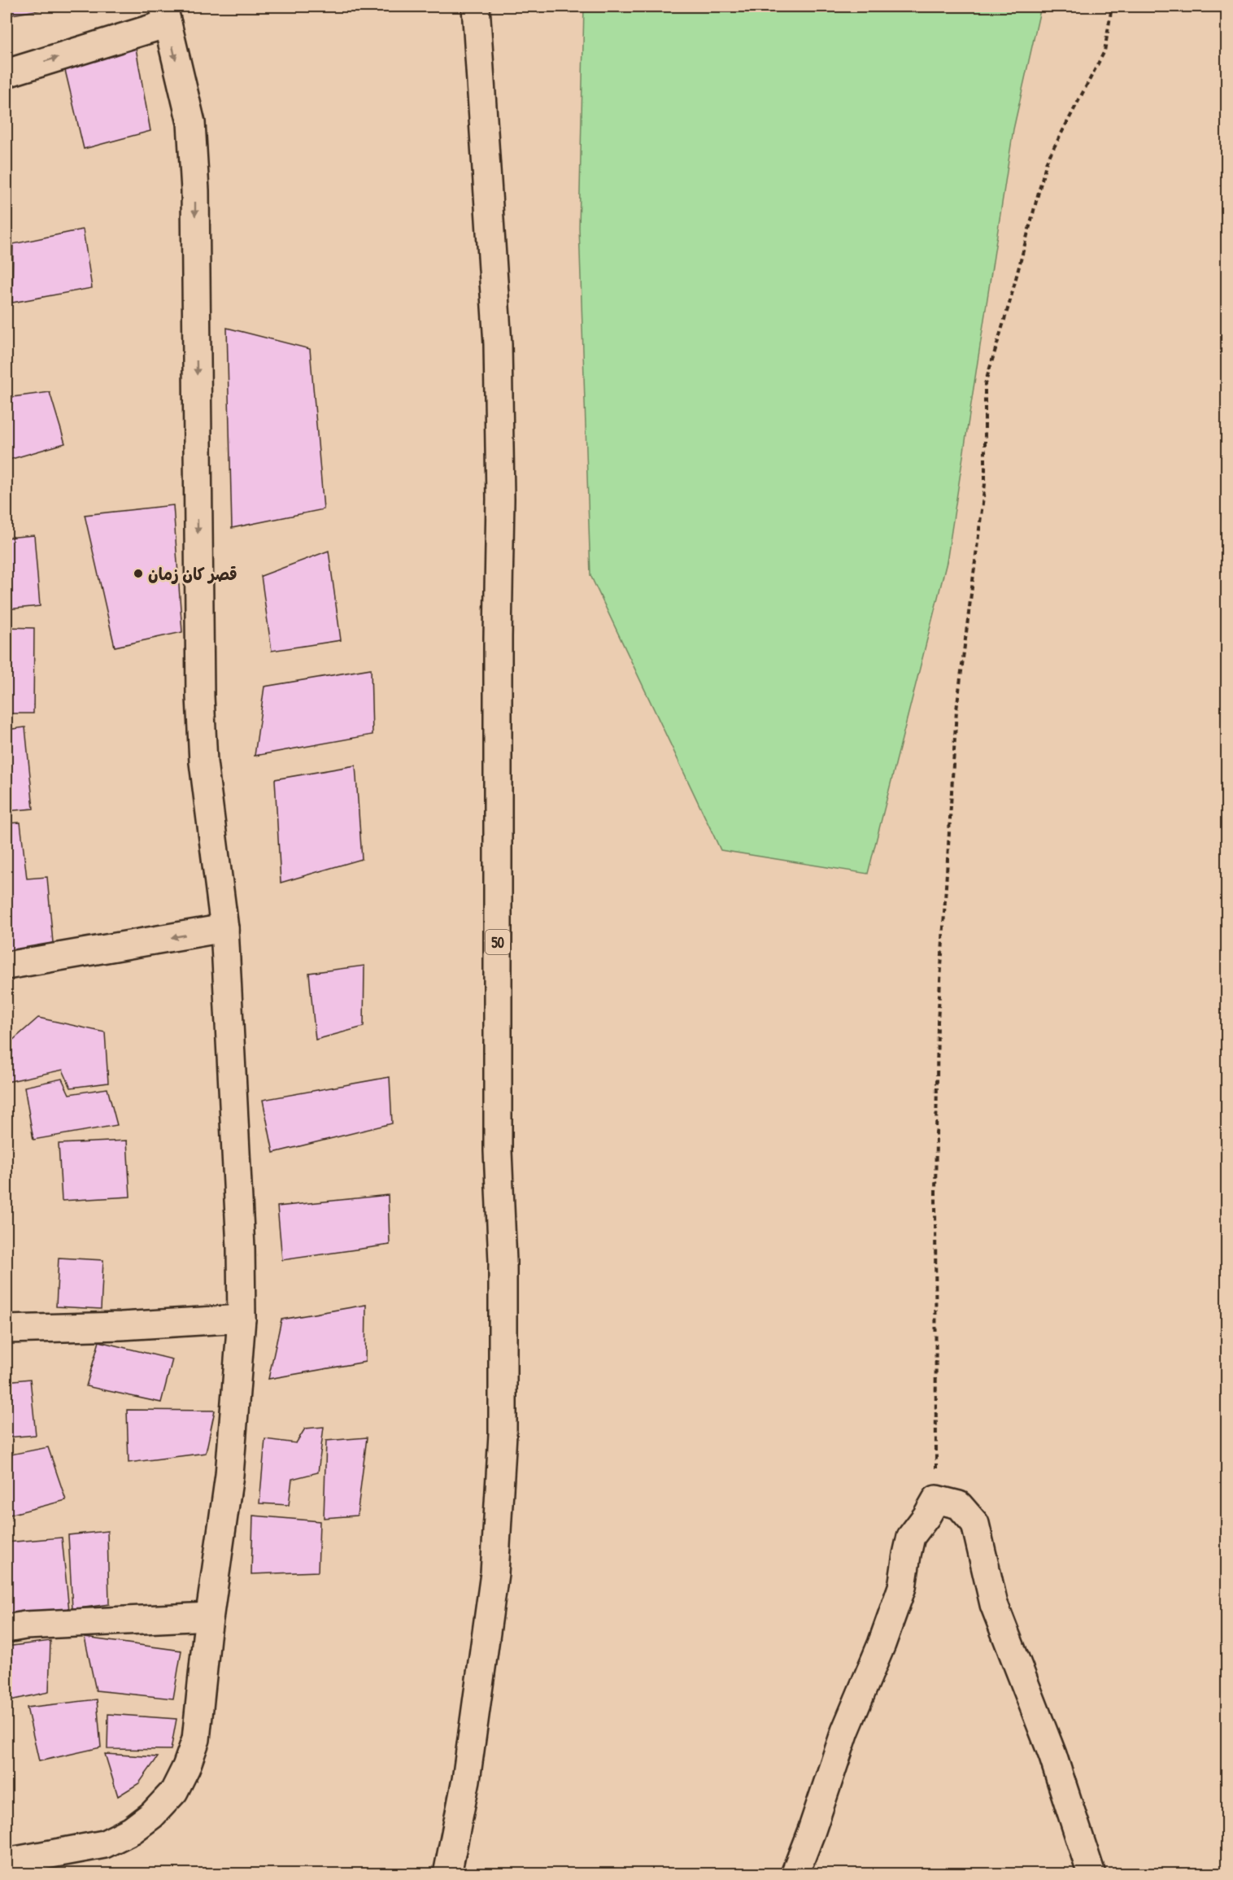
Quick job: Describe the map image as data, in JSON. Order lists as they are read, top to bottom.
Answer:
{
  "streets": {
    "street": ["50"]
  },
  "places": ["قصر كان زمان"]
}
